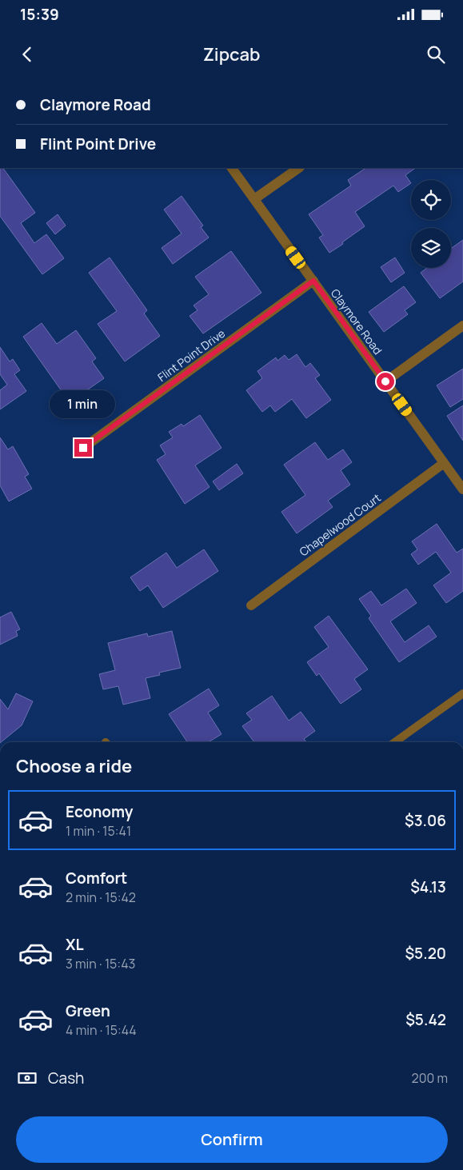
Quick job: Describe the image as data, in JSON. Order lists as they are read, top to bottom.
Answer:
{
  "streets": {
    "street": ["Claymore Road", "Flint Point Drive", "Chapelwood Court"]
  },
  "crossings": [
    ["Claymore Road", "Flint Point Drive"],
    ["Claymore Road", "Chapelwood Court"]
  ],
  "page": {
    "status": "15:39",
    "header": "Zipcab",
    "banner": ["Claymore Road", "Flint Point Drive"],
    "bubble": "1 min",
    "heading": "Choose a ride",
    "list": [
      {
        "name": "Economy",
        "note": "1 min · 15:41",
        "value": "$3.06"
      },
      {
        "name": "Comfort",
        "note": "2 min · 15:42",
        "value": "$4.13"
      },
      {
        "name": "XL",
        "note": "3 min · 15:43",
        "value": "$5.20"
      },
      {
        "name": "Green",
        "note": "4 min · 15:44",
        "value": "$5.42"
      }
    ],
    "pay": ["Cash", "200 m"],
    "buttons": "Confirm"
  }
}
